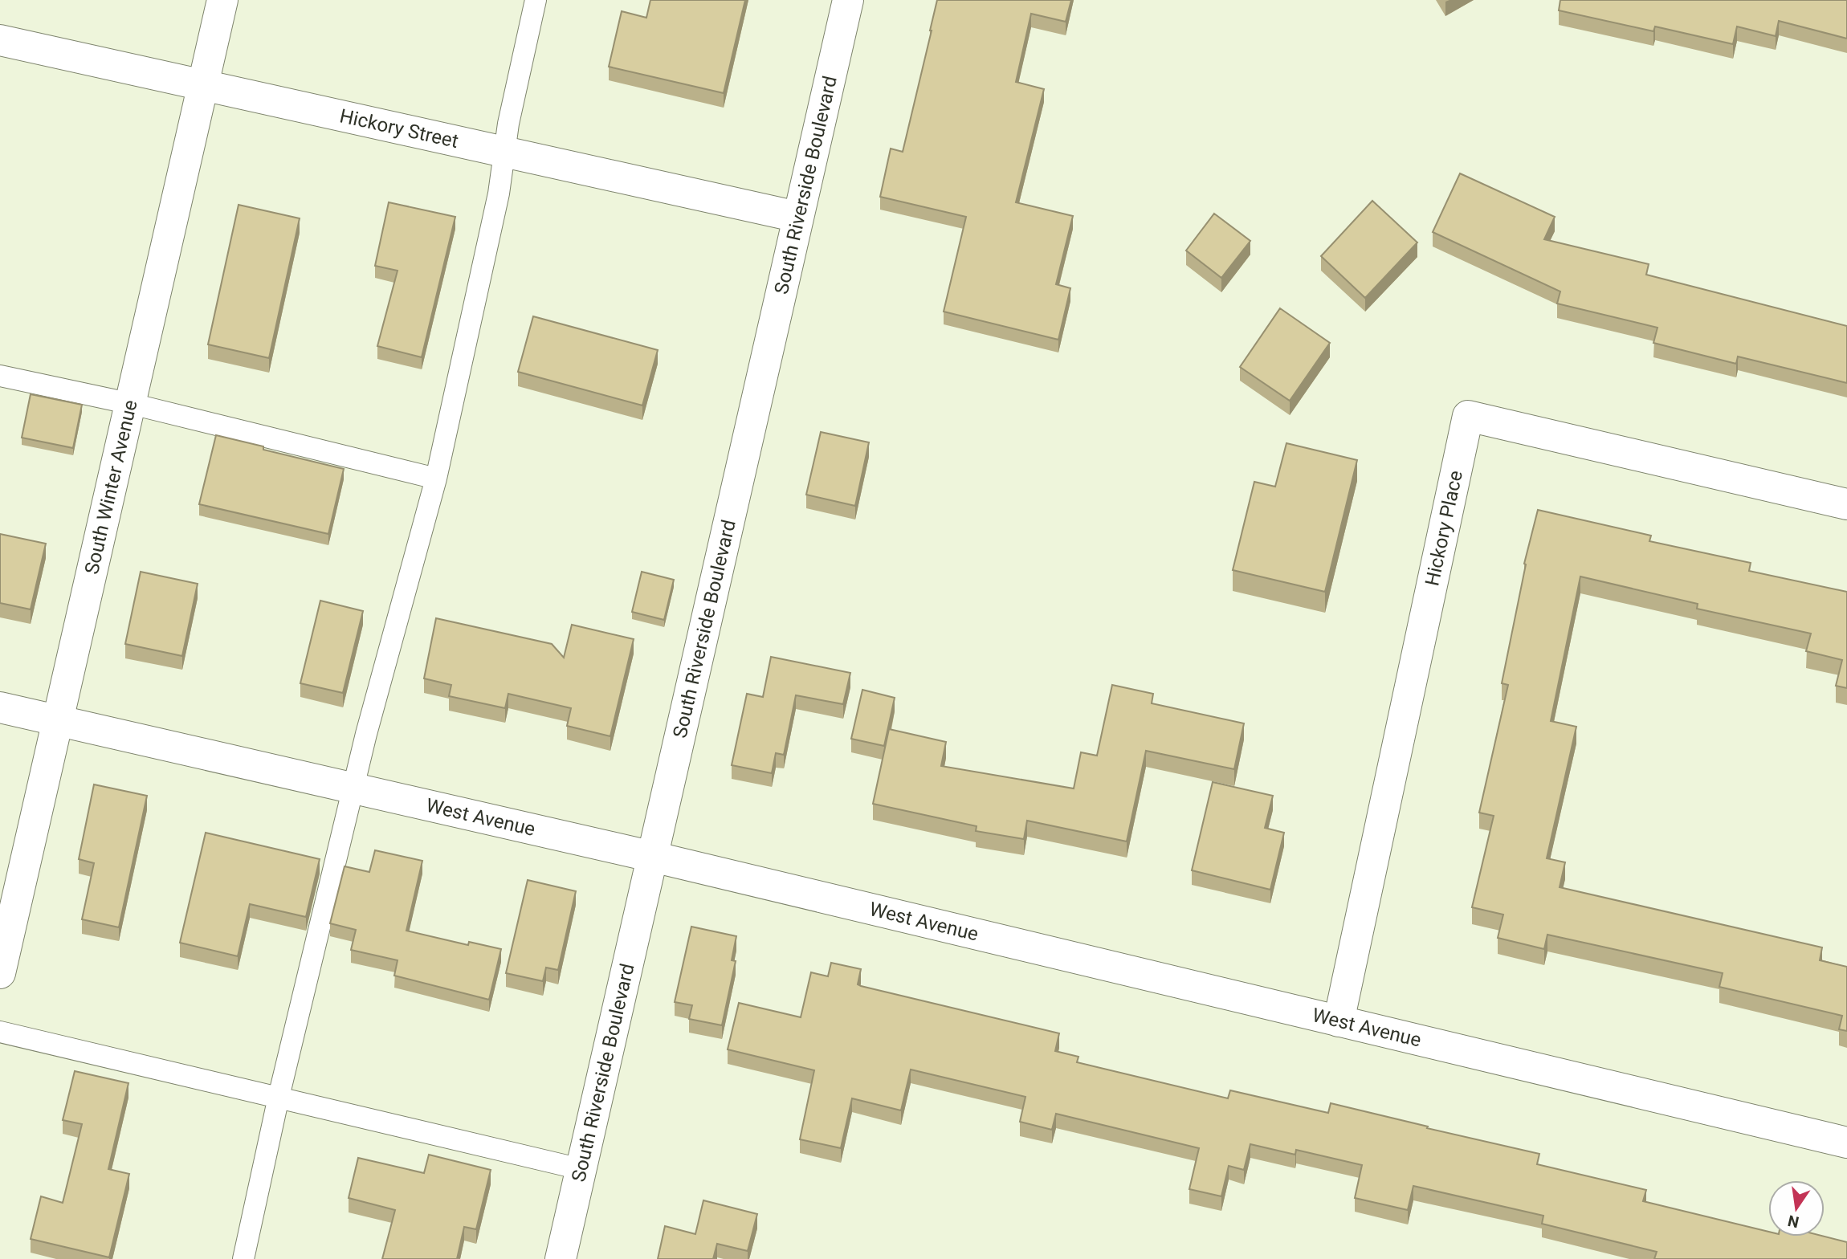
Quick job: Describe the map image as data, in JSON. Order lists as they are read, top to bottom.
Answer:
{
  "streets": {
    "street": [
      "Hickory Street",
      "South Riverside Boulevard",
      "South Winter Avenue",
      "Hickory Place",
      "West Avenue"
    ]
  },
  "crossings": [
    ["Hickory Street", "South Riverside Boulevard"],
    ["Hickory Street", "South Winter Avenue"],
    ["South Riverside Boulevard", "West Avenue"],
    ["South Winter Avenue", "West Avenue"],
    ["Hickory Place", "West Avenue"]
  ],
  "north": "bottom"
}
